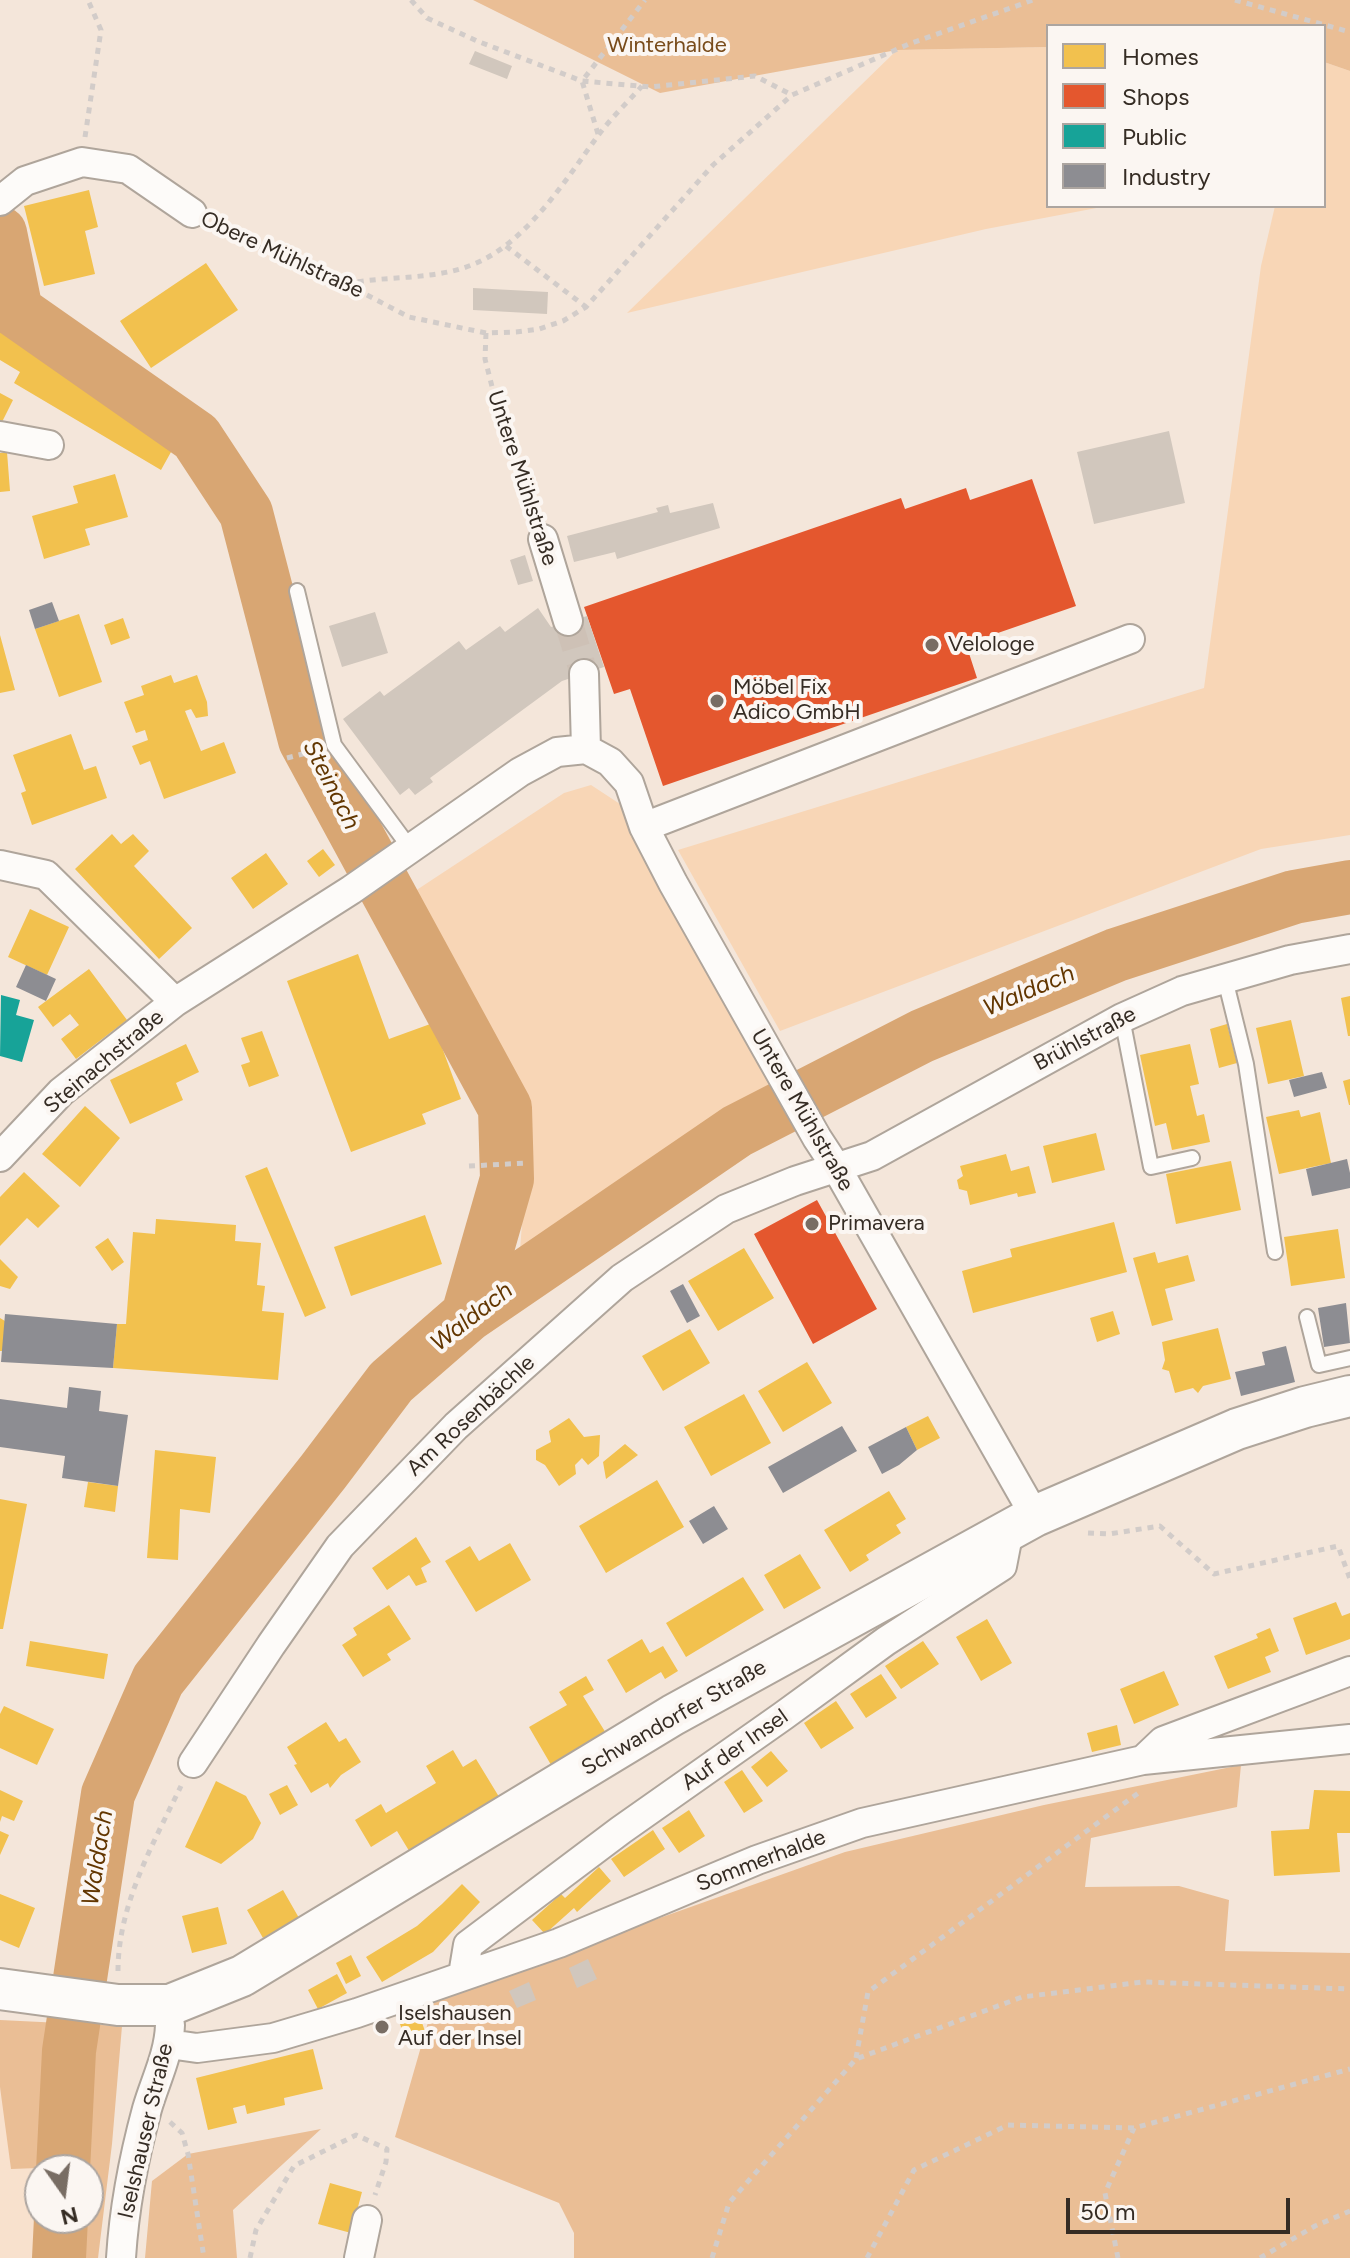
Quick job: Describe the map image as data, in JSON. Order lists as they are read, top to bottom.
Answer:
{
  "streets": {
    "main road": ["Schwandorfer Straße"],
    "street": [
      "Obere Mühlstraße",
      "Untere Mühlstraße",
      "Brühlstraße",
      "Steinachstraße",
      "Am Rosenbächle",
      "Auf der Insel",
      "Sommerhalde",
      "Iselshauser Straße"
    ]
  },
  "crossings": [
    ["Obere Mühlstraße", "Untere Mühlstraße"],
    ["Untere Mühlstraße", "Brühlstraße"],
    ["Untere Mühlstraße", "Am Rosenbächle"],
    ["Untere Mühlstraße", "Schwandorfer Straße"],
    ["Untere Mühlstraße", "Auf der Insel"],
    ["Brühlstraße", "Am Rosenbächle"],
    ["Schwandorfer Straße", "Auf der Insel"],
    ["Schwandorfer Straße", "Iselshauser Straße"],
    ["Auf der Insel", "Sommerhalde"],
    ["Sommerhalde", "Iselshauser Straße"]
  ],
  "water": ["Steinach", "Waldach"],
  "parks": ["Winterhalde"],
  "places": [
    "Velologe",
    "Möbel Fix Adico GmbH",
    "Primavera",
    "Iselshausen Auf der Insel"
  ],
  "legend": [
    "Homes",
    "Shops",
    "Public",
    "Industry"
  ],
  "scale_bar": "50 m",
  "north": "bottom"
}
